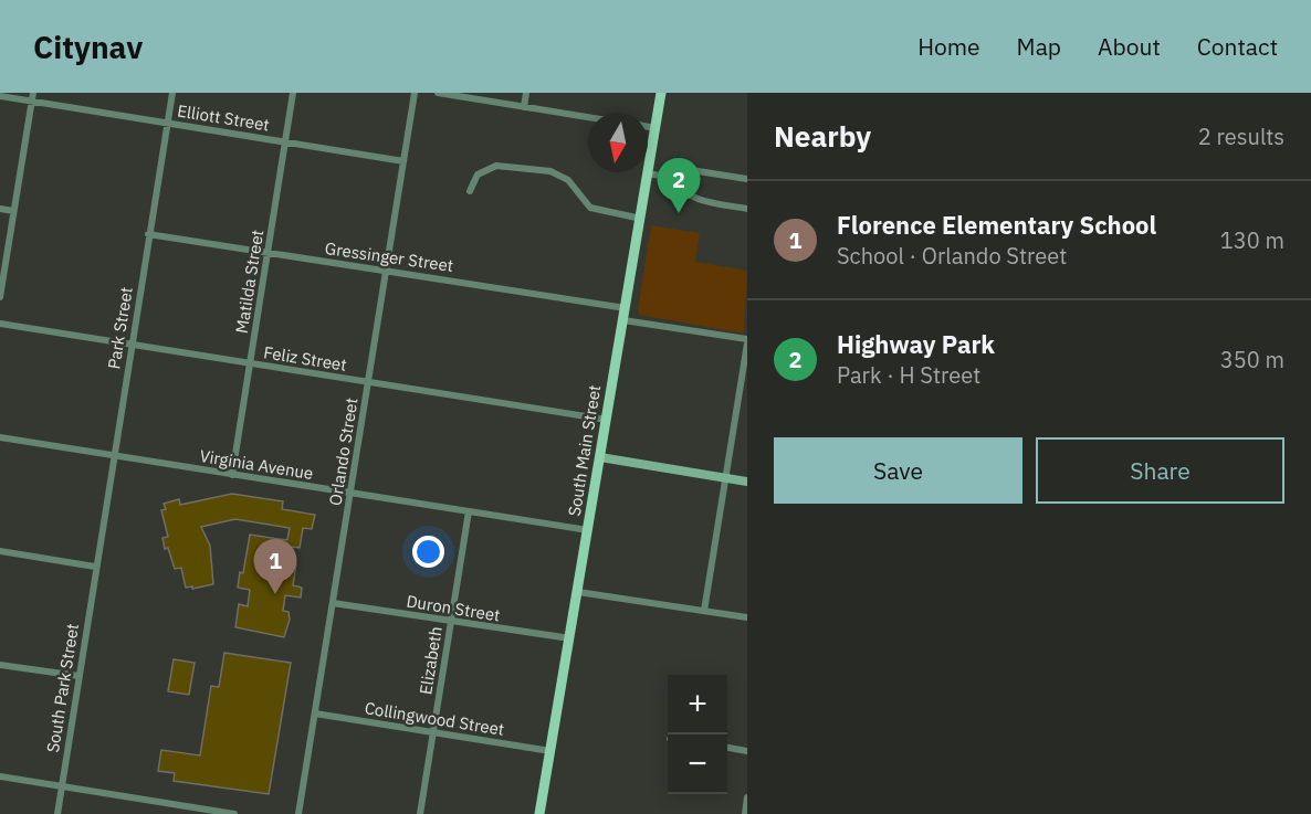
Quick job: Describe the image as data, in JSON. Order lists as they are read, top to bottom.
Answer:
{
  "streets": {
    "main road": ["South Main Street"],
    "street": [
      "Elliott Street",
      "Gressinger Street",
      "Matilda Street",
      "Park Street",
      "Feliz Street",
      "Orlando Street",
      "Virginia Avenue",
      "Duron Street",
      "Elizabeth",
      "South Park Street",
      "Collingwood Street"
    ]
  },
  "crossings": [
    ["Elliott Street", "Matilda Street"],
    ["Elliott Street", "Park Street"],
    ["Elliott Street", "Orlando Street"],
    ["Gressinger Street", "Matilda Street"],
    ["Gressinger Street", "Park Street"],
    ["Gressinger Street", "South Main Street"],
    ["Gressinger Street", "Orlando Street"],
    ["Matilda Street", "Feliz Street"],
    ["Matilda Street", "Virginia Avenue"],
    ["Park Street", "Feliz Street"],
    ["Park Street", "Virginia Avenue"],
    ["Park Street", "South Park Street"],
    ["Feliz Street", "South Main Street"],
    ["Feliz Street", "Orlando Street"],
    ["South Main Street", "Virginia Avenue"],
    ["South Main Street", "Duron Street"],
    ["South Main Street", "Collingwood Street"],
    ["Orlando Street", "Virginia Avenue"],
    ["Orlando Street", "Duron Street"],
    ["Orlando Street", "Collingwood Street"],
    ["Virginia Avenue", "Elizabeth"],
    ["Duron Street", "Elizabeth"],
    ["Elizabeth", "Collingwood Street"]
  ],
  "north": "bottom",
  "page": {
    "header": "Citynav",
    "nav": [
      "Home",
      "Map",
      "About",
      "Contact"
    ],
    "heading": ["Nearby", "2 results"],
    "pins": ["2", "1"],
    "list": [
      {
        "mark": "1",
        "name": "Florence Elementary School",
        "note": "School · Orlando Street",
        "value": "130 m"
      },
      {
        "mark": "2",
        "name": "Highway Park",
        "note": "Park · H Street",
        "value": "350 m"
      }
    ],
    "buttons": ["Save", "Share"],
    "map_buttons": ["+", "−"]
  }
}
